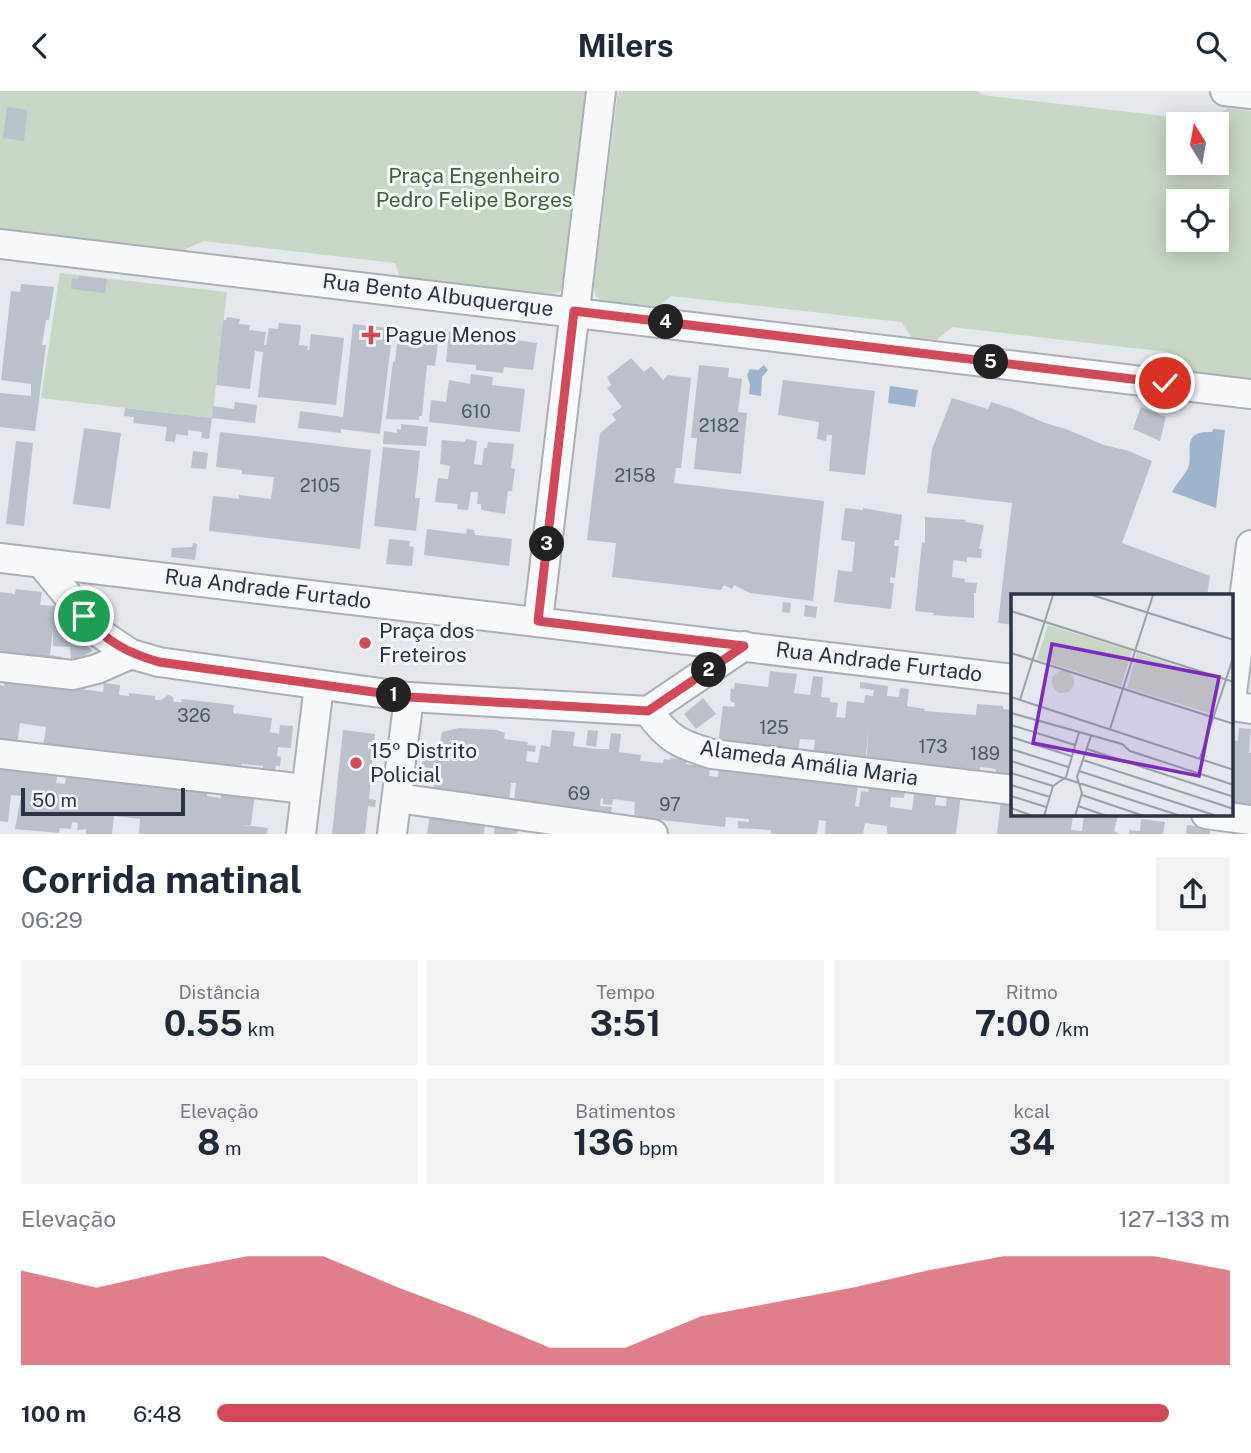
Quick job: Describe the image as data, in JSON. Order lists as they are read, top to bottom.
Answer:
{
  "streets": {
    "street": ["Rua Bento Albuquerque", "Rua Andrade Furtado", "Alameda Amália Maria"]
  },
  "parks": ["Praça Engenheiro Pedro Felipe Borges"],
  "places": {
    "health": ["Pague Menos"],
    "other": ["Praça dos Freteiros", "15º Distrito Policial"]
  },
  "house_numbers": [
    "610",
    "2182",
    "2158",
    "2105",
    "326",
    "125",
    "173",
    "189",
    "69",
    "97"
  ],
  "scale_bar": "50 m",
  "north": "top",
  "page": {
    "header": "Milers",
    "pins": [
      "4",
      "5",
      "3",
      "2",
      "1"
    ],
    "scale": "50 m",
    "heading": ["Corrida matinal", "06:29"],
    "stats": [
      ["Distância", "0.55 km"],
      ["Tempo", "3:51"],
      ["Ritmo", "7:00 /km"],
      ["Elevação", "8 m"],
      ["Batimentos", "136 bpm"],
      ["kcal", "34"]
    ],
    "chart": ["Elevação", "127–133 m"],
    "list": [
      {
        "name": "100 m",
        "note": "6:48"
      }
    ]
  }
}
